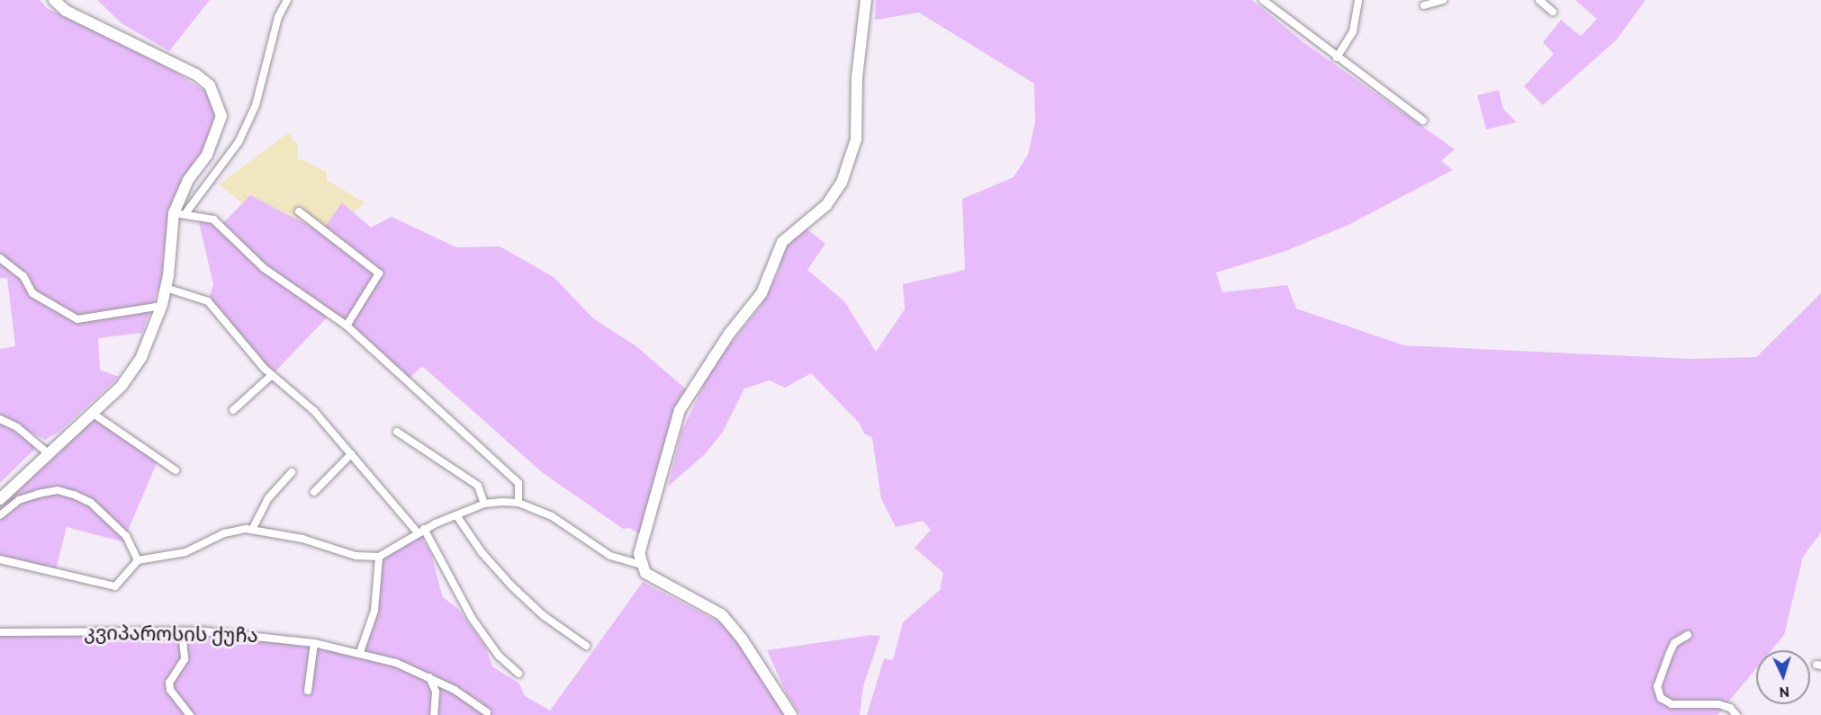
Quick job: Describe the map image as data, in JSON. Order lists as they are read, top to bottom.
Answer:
{
  "streets": {
    "street": ["კვიპაროსის ქუჩა"]
  },
  "north": "bottom"
}
